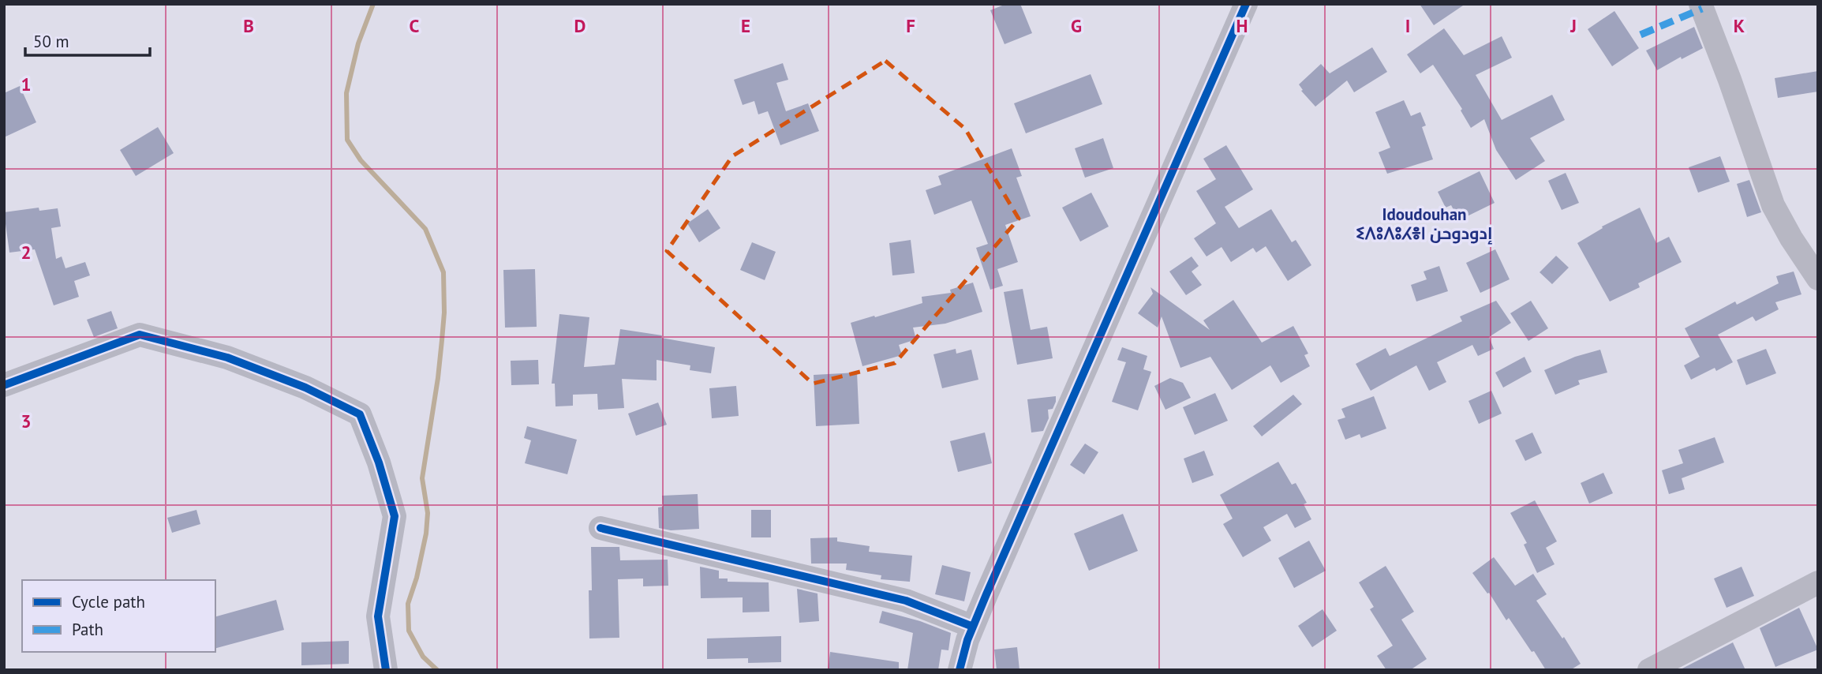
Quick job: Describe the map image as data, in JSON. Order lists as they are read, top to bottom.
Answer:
{
  "districts": ["Idoudouhan ⵉⴷⵓⴷⵓⵃⴻⵏ إدودوحن"],
  "legend": ["Cycle path", "Path"],
  "scale_bar": "50 m",
  "grid": {
    "columns": [
      "B",
      "C",
      "D",
      "E",
      "F",
      "G",
      "H",
      "I",
      "J",
      "K"
    ],
    "rows": ["1", "2", "3"]
  }
}
